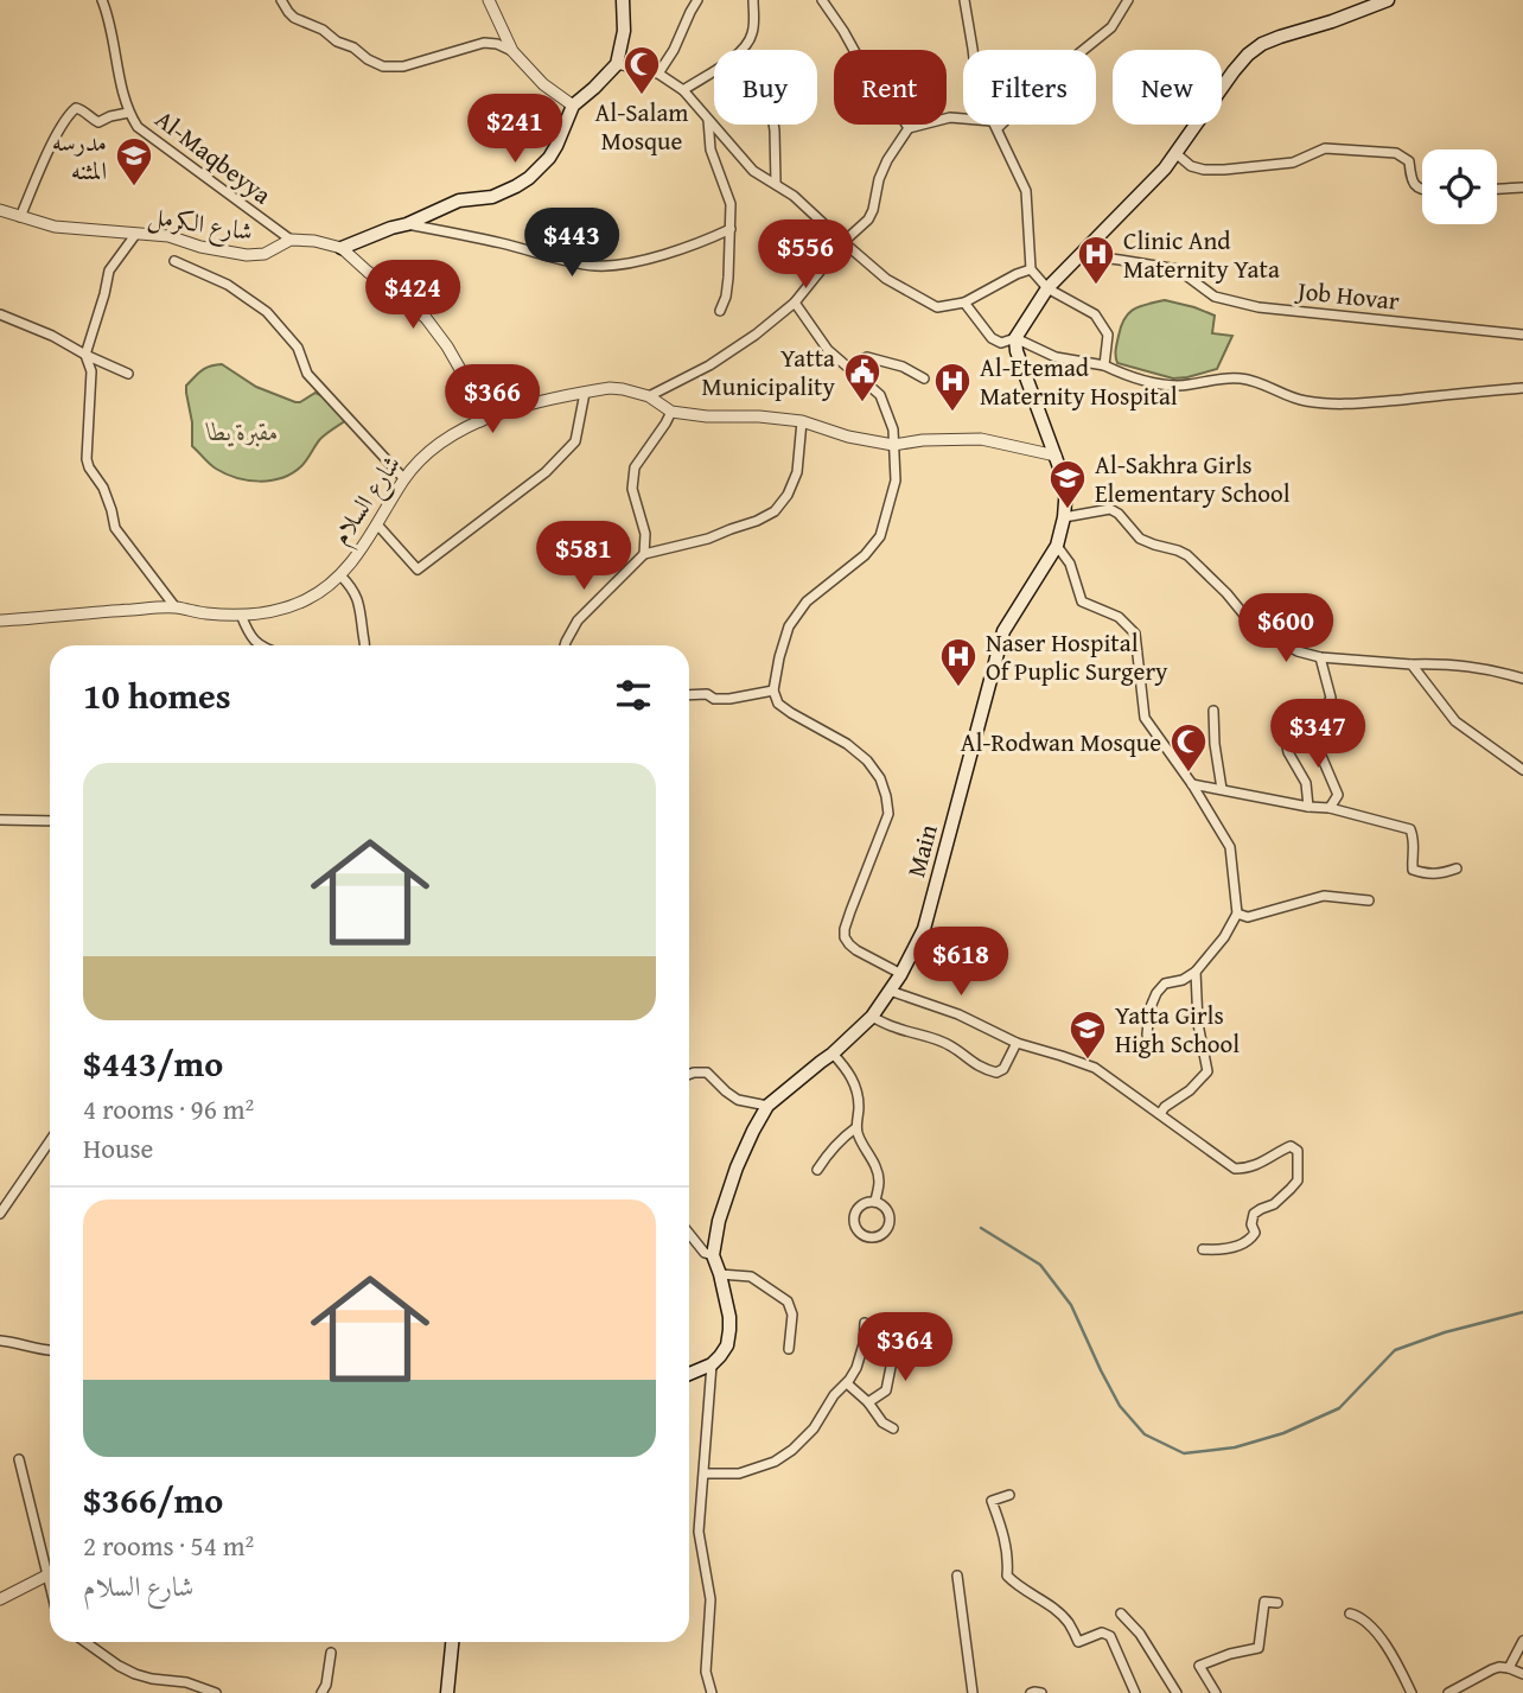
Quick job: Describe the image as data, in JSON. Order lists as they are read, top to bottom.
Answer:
{
  "streets": {
    "main road": ["Main"],
    "street": [
      "Al-Maqbeyya",
      "شارع الكرمل",
      "Job Hovar",
      "شارع السلام"
    ]
  },
  "crossings": [
    ["Al-Maqbeyya", "شارع الكرمل"],
    ["شارع السلام", "Main"]
  ],
  "parks": ["مقبرة يطا"],
  "places": {
    "mosque": ["Al-Salam Mosque", "Al-Rodwan Mosque"],
    "school or university": ["مدرسه المثنه", "Al-Sakhra Girls Elementary School", "Yatta Girls High School"],
    "hospital": ["Clinic And Maternity Yata", "Al-Etemad Maternity Hospital", "Naser Hospital Of Puplic Surgery"],
    "public building": ["Yatta Municipality"]
  },
  "page": {
    "chip": [
      "Buy",
      "Rent",
      "Filters",
      "New"
    ],
    "price": [
      "$241",
      "$443",
      "$556",
      "$424",
      "$366",
      "$581",
      "$600",
      "$347",
      "$618",
      "$364"
    ],
    "heading": "10 homes",
    "list": [
      {
        "name": "$443/mo",
        "note": "4 rooms · 96 m² · House"
      },
      {
        "name": "$366/mo",
        "note": "2 rooms · 54 m² · شارع السلام"
      }
    ]
  }
}
